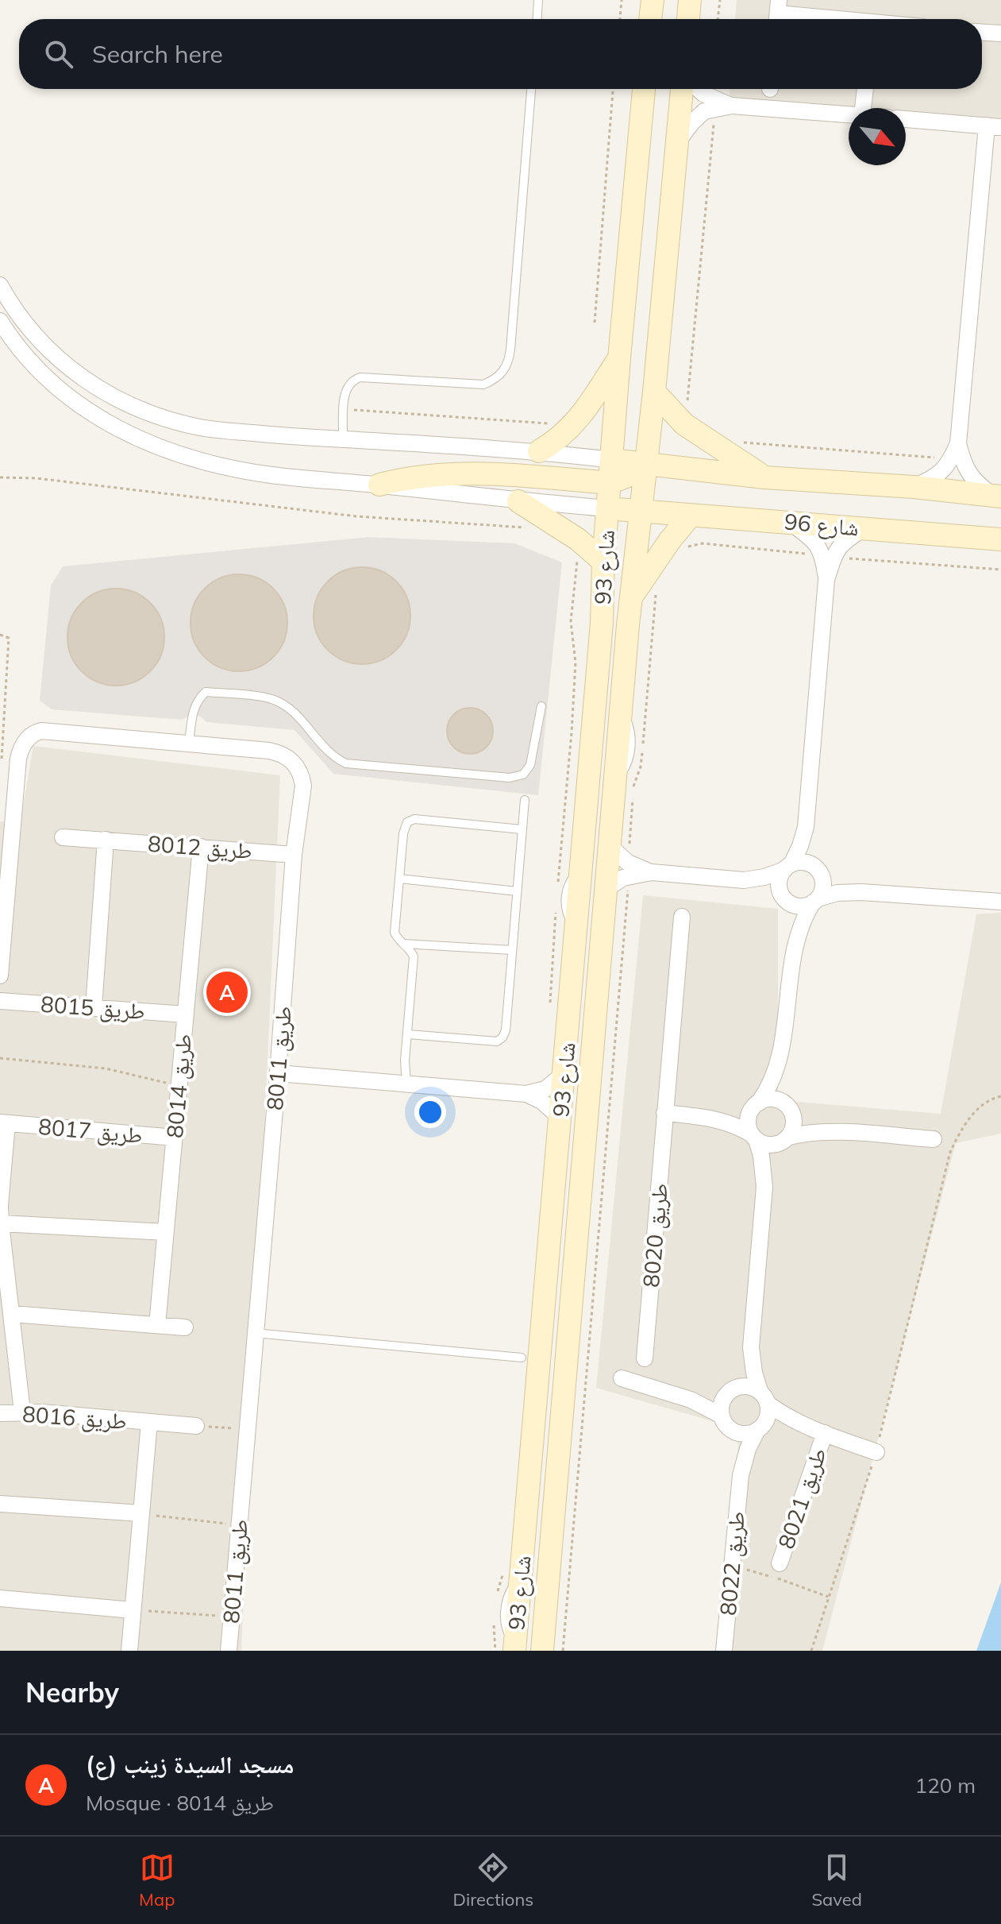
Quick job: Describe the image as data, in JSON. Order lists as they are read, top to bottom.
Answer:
{
  "streets": {
    "street": [
      "شارع 96",
      "شارع 93",
      "طريق 8012",
      "طريق 8015",
      "طريق 8011",
      "طريق 8014",
      "طريق 8017",
      "طريق 8020",
      "طريق 8016",
      "طريق 8021",
      "طريق 8022"
    ]
  },
  "crossings": [
    ["شارع 96", "شارع 93"],
    ["طريق 8012", "طريق 8011"],
    ["طريق 8012", "طريق 8014"],
    ["طريق 8015", "طريق 8014"],
    ["طريق 8014", "طريق 8017"],
    ["طريق 8017", "طريق 8016"]
  ],
  "north": "bottom right",
  "page": {
    "search": "Search here",
    "pins": "A",
    "heading": "Nearby",
    "list": [
      {
        "mark": "A",
        "name": "مسجد السيدة زينب (ع)",
        "note": "Mosque · طريق 8014",
        "value": "120 m"
      }
    ],
    "nav": ["Map", "Directions", "Saved"]
  }
}
